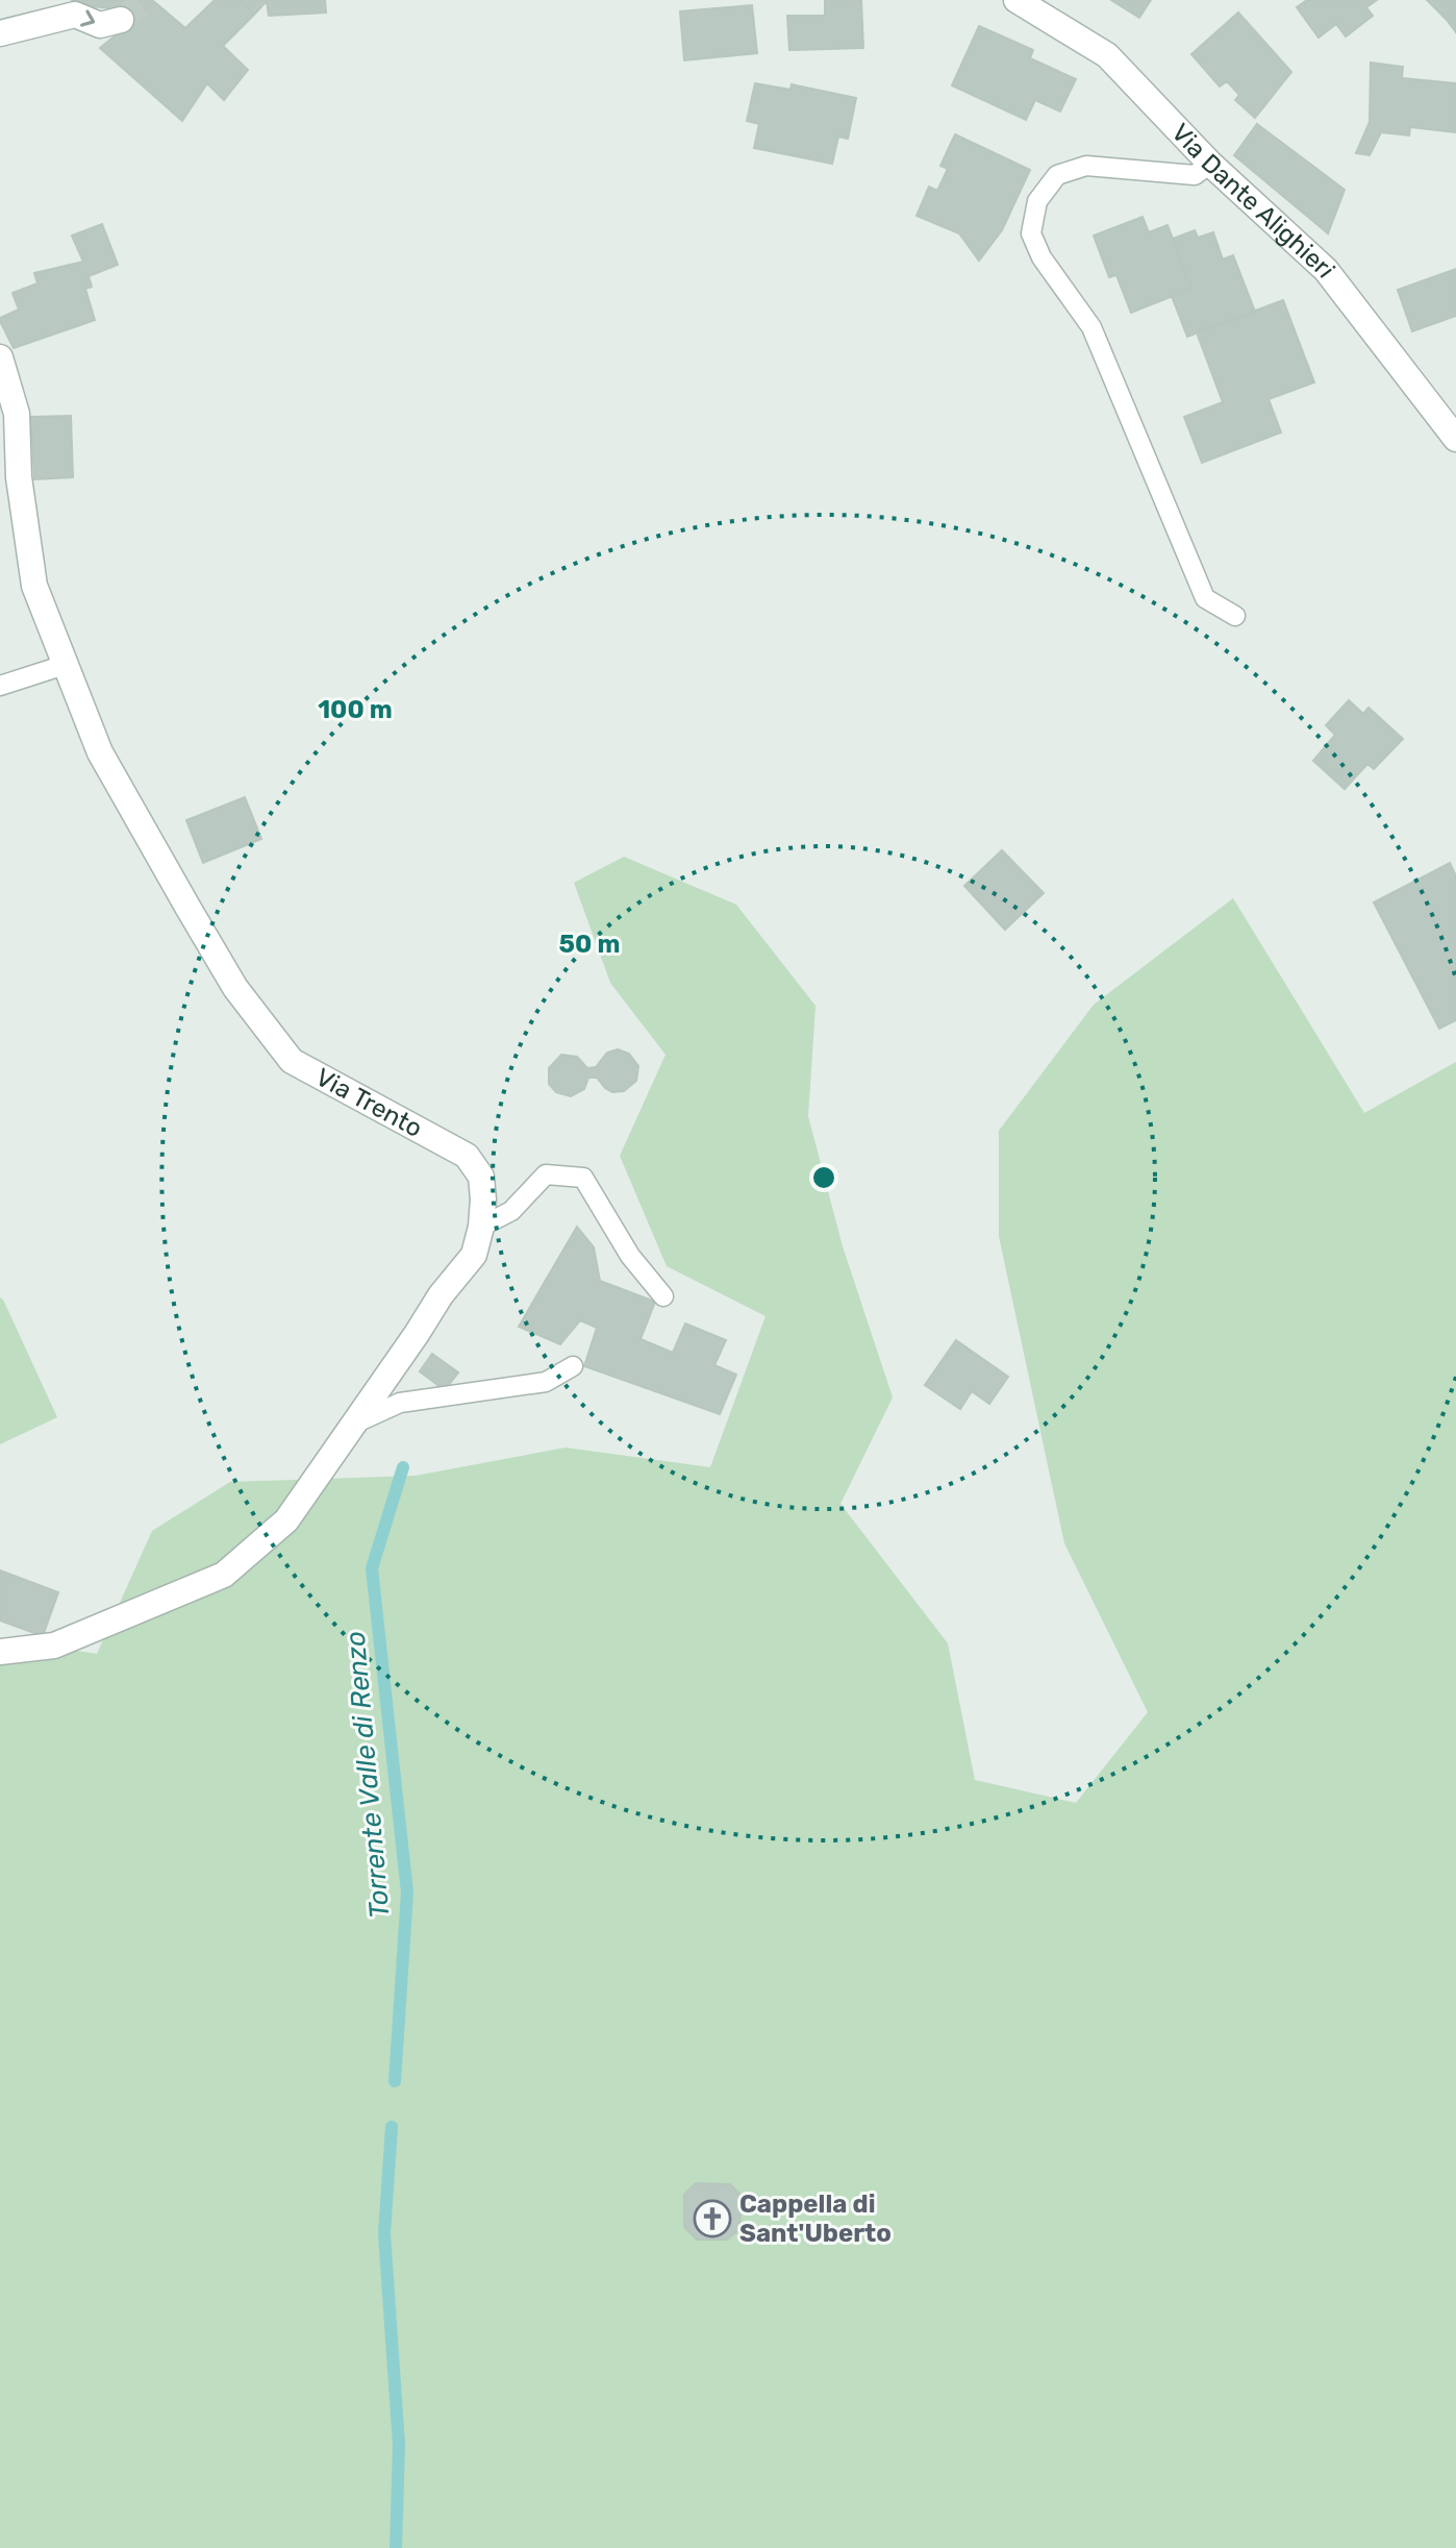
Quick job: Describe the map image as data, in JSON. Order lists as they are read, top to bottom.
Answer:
{
  "streets": {
    "street": ["Via Dante Alighieri", "Via Trento"]
  },
  "water": ["Torrente Valle di Renzo"],
  "places": {
    "church": ["Cappella di Sant'Uberto"]
  },
  "rings": ["100 m", "50 m"]
}
